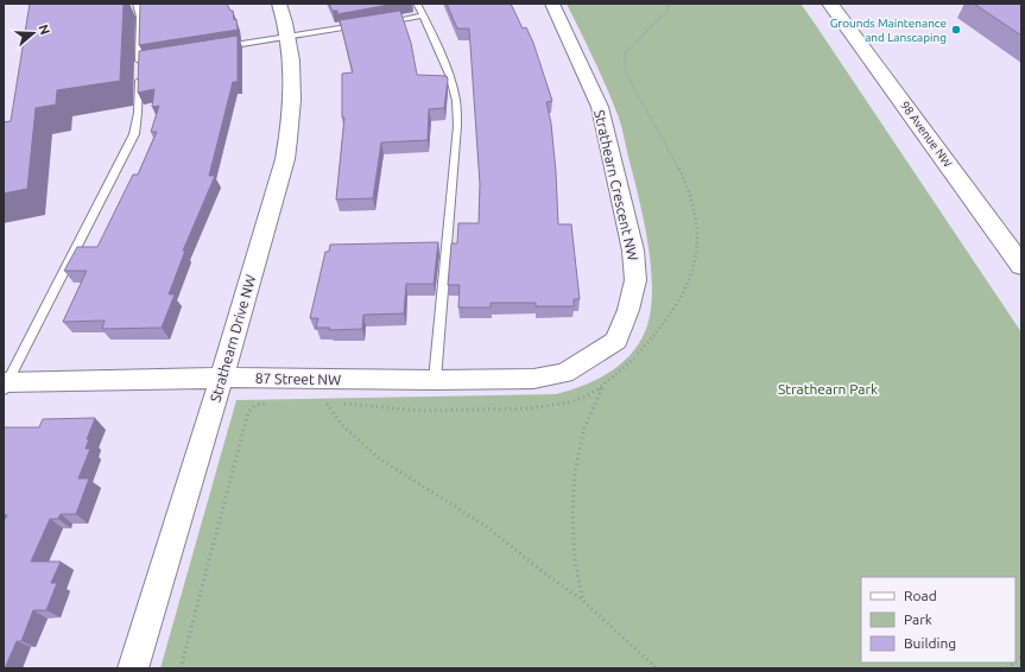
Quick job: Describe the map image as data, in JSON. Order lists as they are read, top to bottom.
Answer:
{
  "streets": {
    "main road": ["98 Avenue NW"],
    "street": ["Strathearn Crescent NW", "Strathearn Drive NW", "87 Street NW"]
  },
  "crossings": [
    ["Strathearn Crescent NW", "87 Street NW"],
    ["Strathearn Drive NW", "87 Street NW"]
  ],
  "parks": ["Strathearn Park"],
  "places": ["Grounds Maintenance and Lanscaping"],
  "legend": ["Road", "Park", "Building"],
  "north": "right"
}
